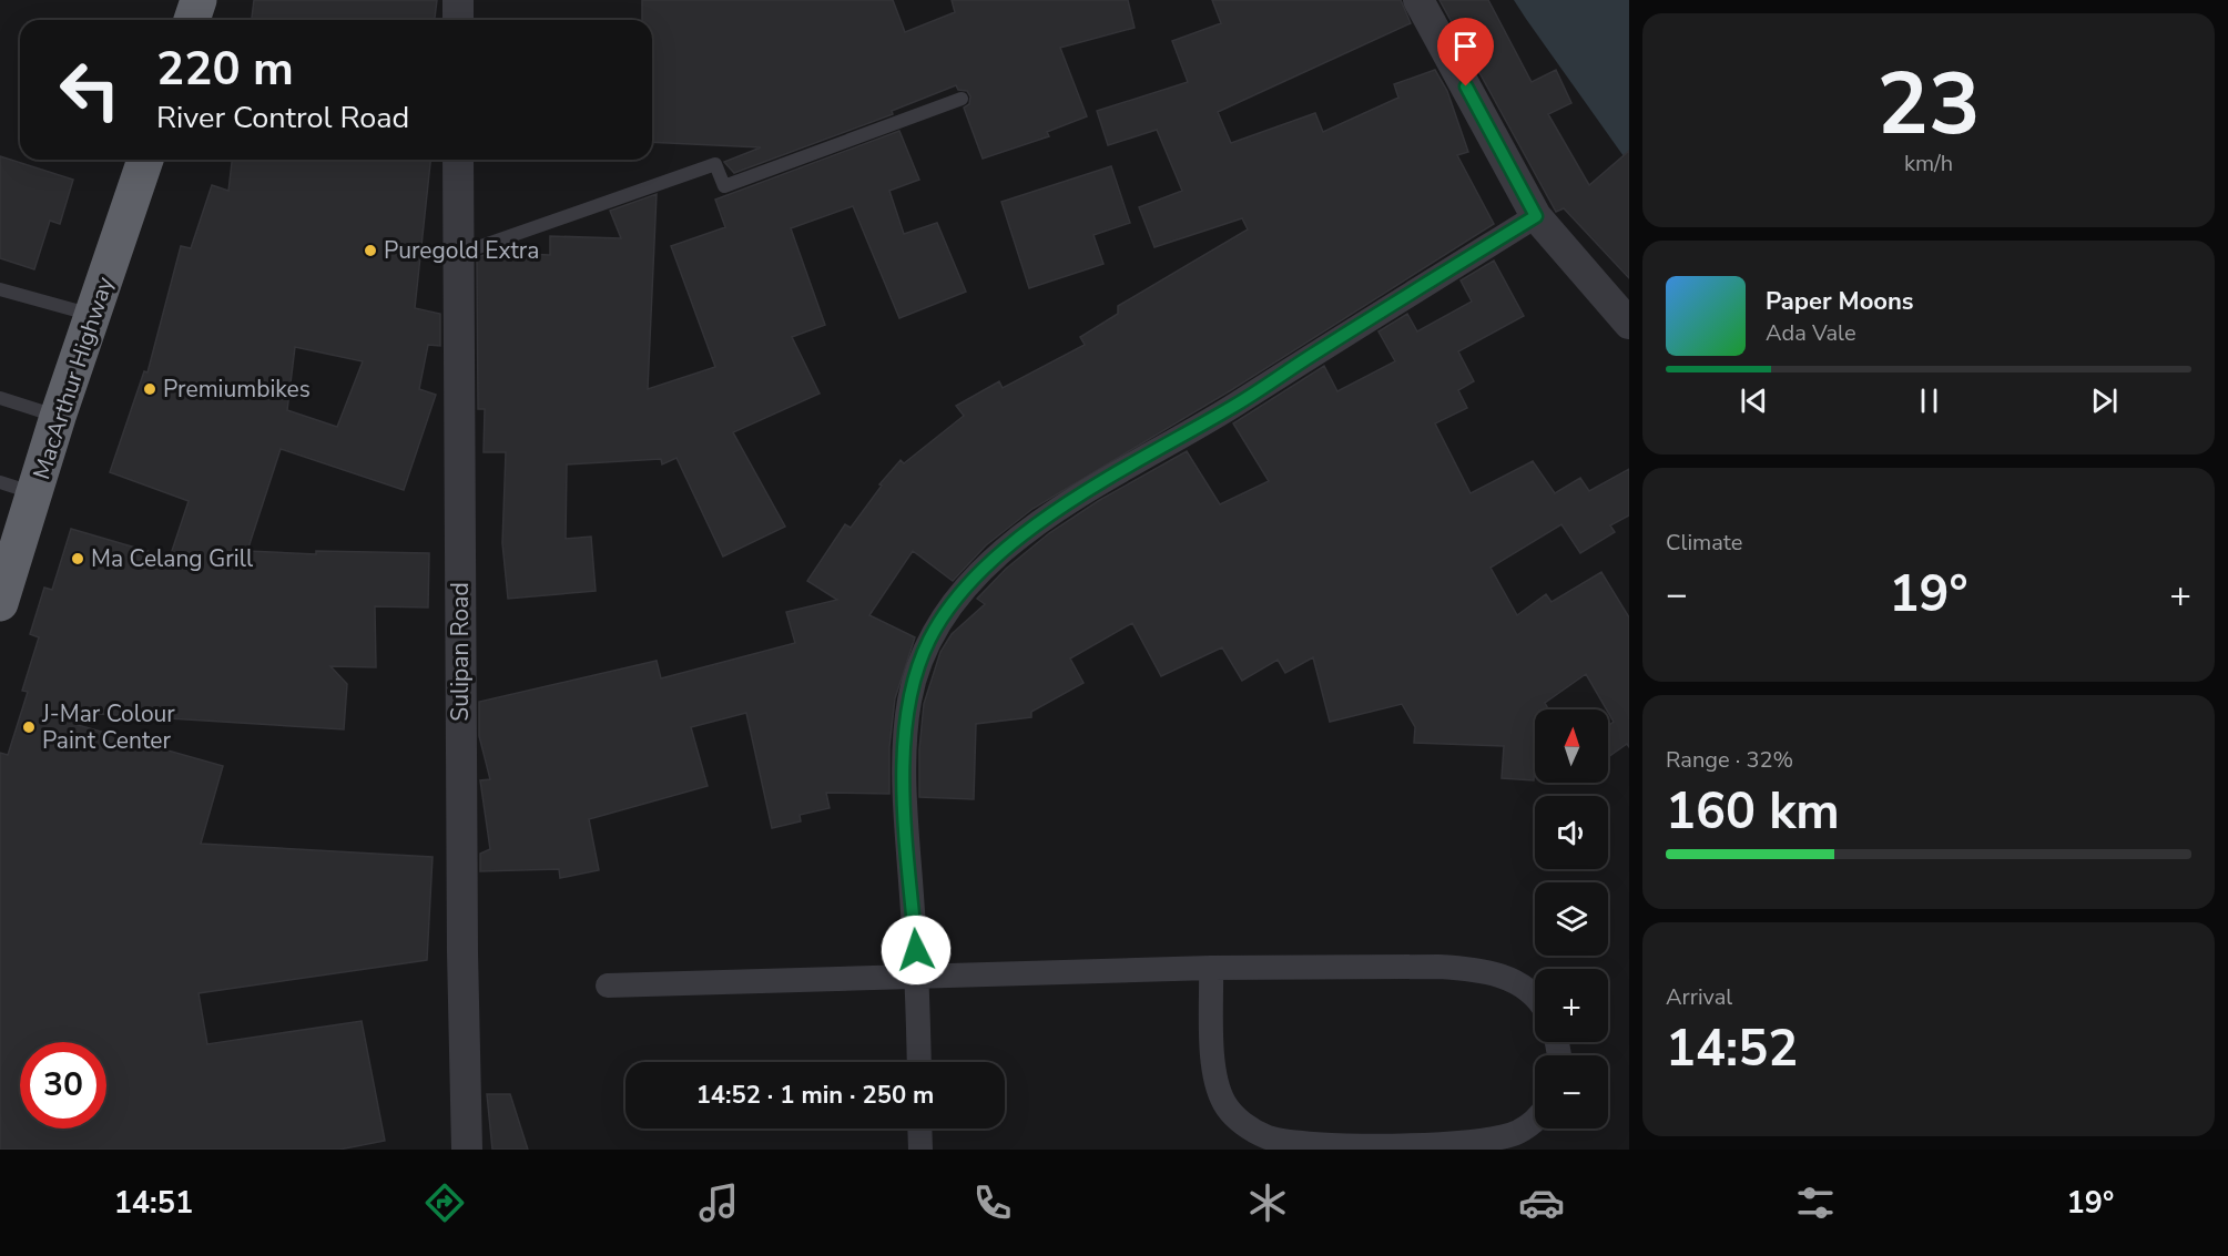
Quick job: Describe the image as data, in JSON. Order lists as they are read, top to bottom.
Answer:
{
  "streets": {
    "highway": ["MacArthur Highway"],
    "street": ["Sulipan Road"]
  },
  "places": [
    "Puregold Extra",
    "Premiumbikes",
    "Ma Celang Grill",
    "J-Mar Colour Paint Center"
  ],
  "north": "top",
  "page": {
    "tile": [
      ["23", "km/h"],
      "Climate",
      ["Range · 32%", "160 km"],
      ["Arrival", "14:52"]
    ],
    "turn": ["220 m", "River Control Road"],
    "song": ["Paper Moons", "Ada Vale"],
    "heat": ["−", "19°", "+"],
    "map_buttons": ["+", "−"],
    "limit": "30",
    "trip": "14:52 · 1 min · 250 m",
    "tabs": ["14:51", "19°"]
  }
}
